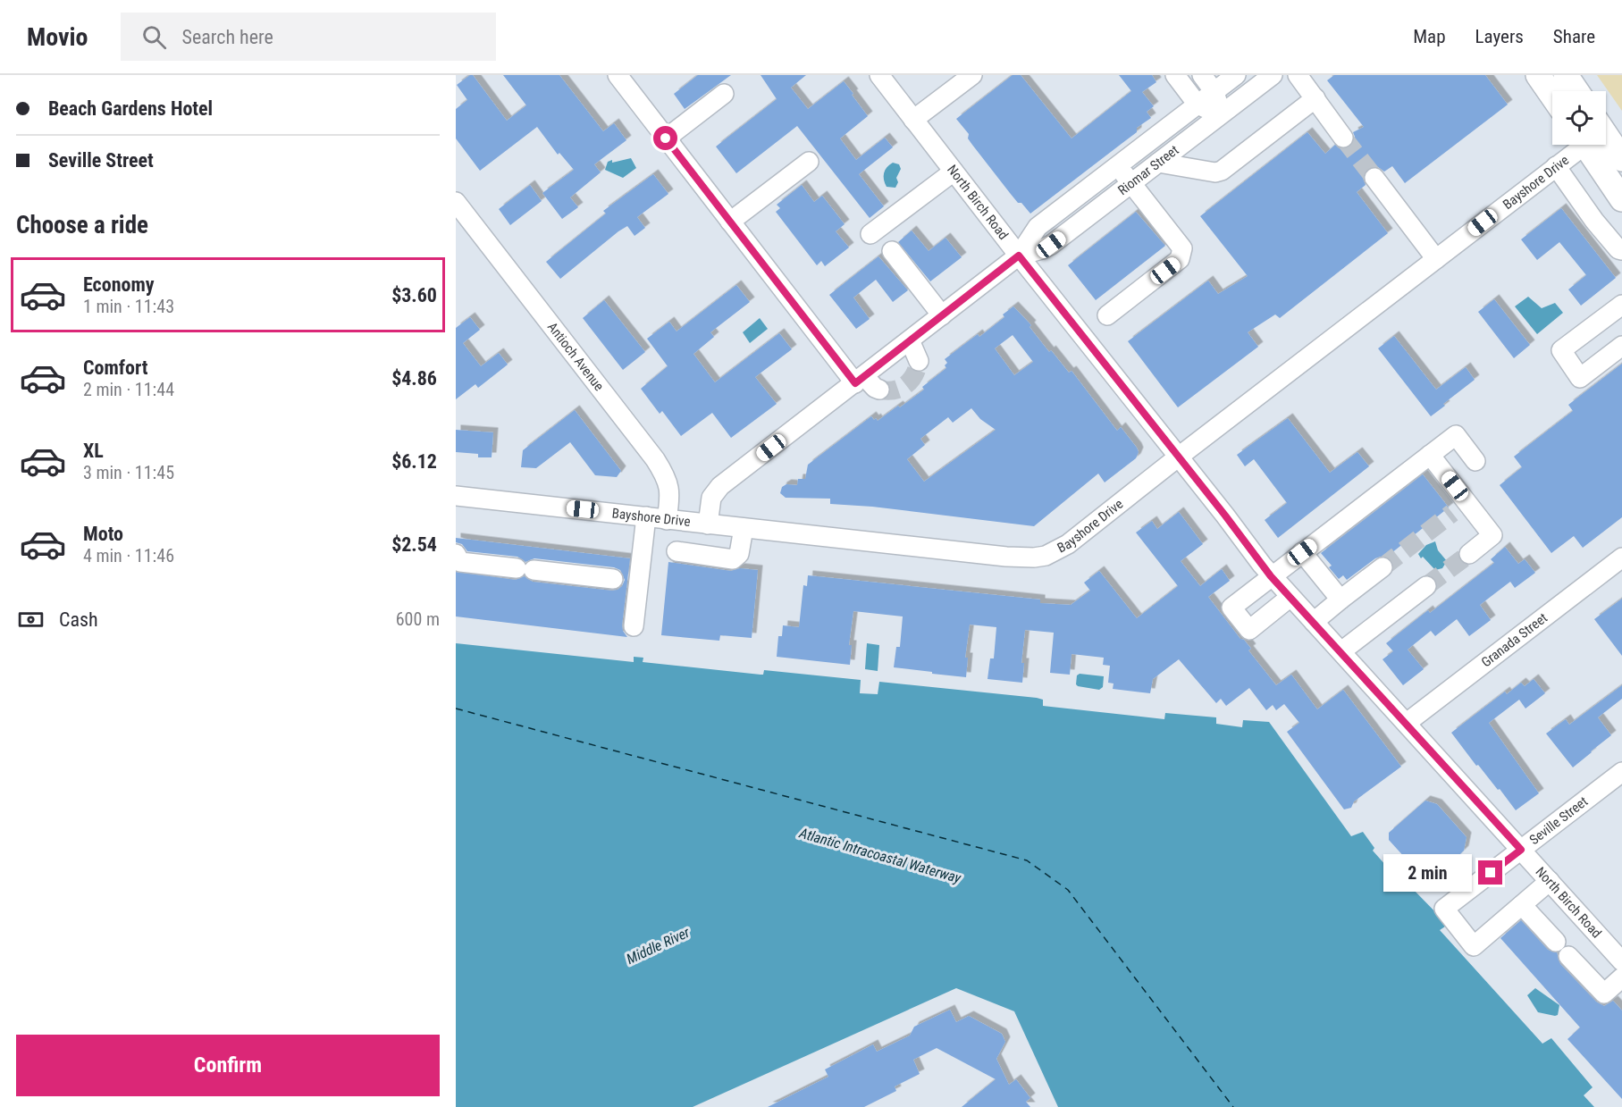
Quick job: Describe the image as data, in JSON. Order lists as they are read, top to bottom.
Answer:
{
  "streets": {
    "street": [
      "Riomar Street",
      "Bayshore Drive",
      "North Birch Road",
      "Antioch Avenue",
      "Granada Street",
      "Seville Street"
    ]
  },
  "crossings": [
    ["Riomar Street", "Bayshore Drive"],
    ["Riomar Street", "North Birch Road"],
    ["Bayshore Drive", "North Birch Road"],
    ["Bayshore Drive", "Antioch Avenue"],
    ["North Birch Road", "Granada Street"],
    ["North Birch Road", "Seville Street"]
  ],
  "water": ["Atlantic Intracoastal Waterway", "Middle River"],
  "page": {
    "header": "Movio",
    "search": "Search here",
    "nav": ["Map", "Layers", "Share"],
    "banner": ["Beach Gardens Hotel", "Seville Street"],
    "heading": "Choose a ride",
    "list": [
      {
        "name": "Economy",
        "note": "1 min · 11:43",
        "value": "$3.60"
      },
      {
        "name": "Comfort",
        "note": "2 min · 11:44",
        "value": "$4.86"
      },
      {
        "name": "XL",
        "note": "3 min · 11:45",
        "value": "$6.12"
      },
      {
        "name": "Moto",
        "note": "4 min · 11:46",
        "value": "$2.54"
      }
    ],
    "pay": ["Cash", "600 m"],
    "bubble": "2 min",
    "buttons": "Confirm"
  }
}
